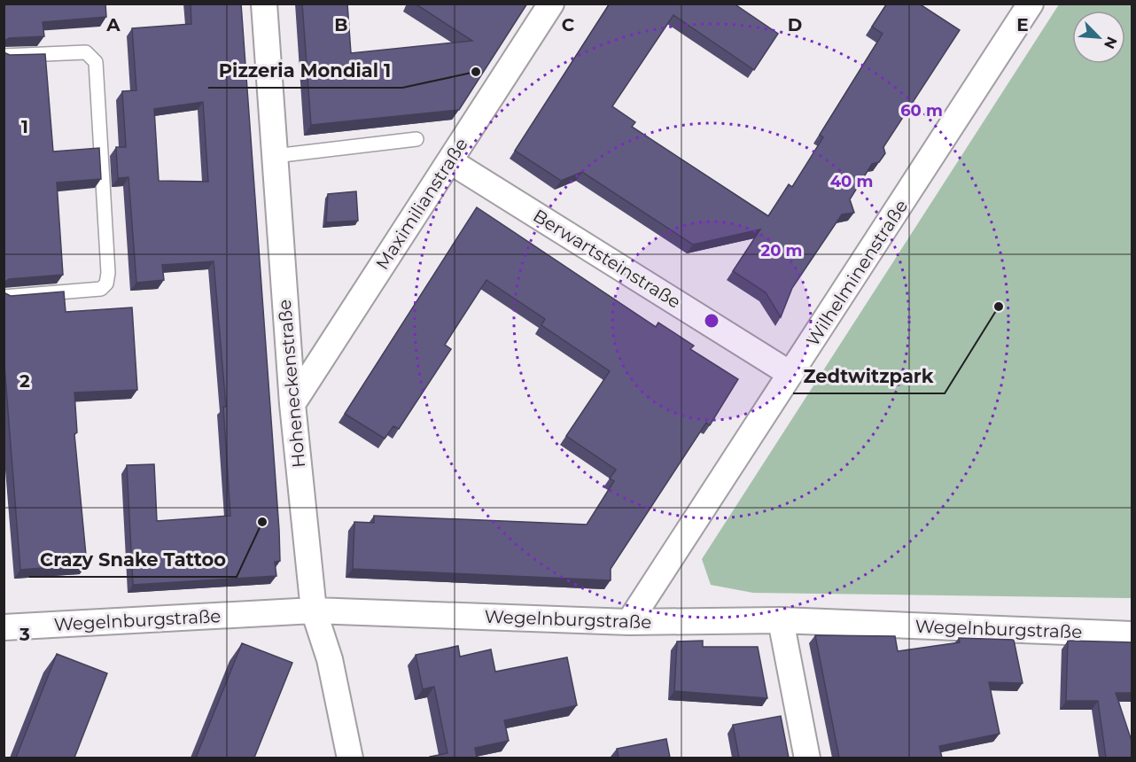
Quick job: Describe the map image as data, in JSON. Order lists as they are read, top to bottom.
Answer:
{
  "streets": {
    "street": [
      "Maximilianstraße",
      "Berwartsteinstraße",
      "Wilhelminenstraße",
      "Hoheneckenstraße",
      "Wegelnburgstraße"
    ]
  },
  "crossings": [
    ["Maximilianstraße", "Berwartsteinstraße"],
    ["Maximilianstraße", "Hoheneckenstraße"],
    ["Berwartsteinstraße", "Wilhelminenstraße"],
    ["Wilhelminenstraße", "Wegelnburgstraße"],
    ["Hoheneckenstraße", "Wegelnburgstraße"]
  ],
  "places": ["Pizzeria Mondial 1", "Zedtwitzpark", "Crazy Snake Tattoo"],
  "north": "bottom right",
  "grid": {
    "columns": [
      "A",
      "B",
      "C",
      "D",
      "E"
    ],
    "rows": ["1", "2", "3"]
  },
  "rings": ["60 m", "40 m", "20 m"]
}
